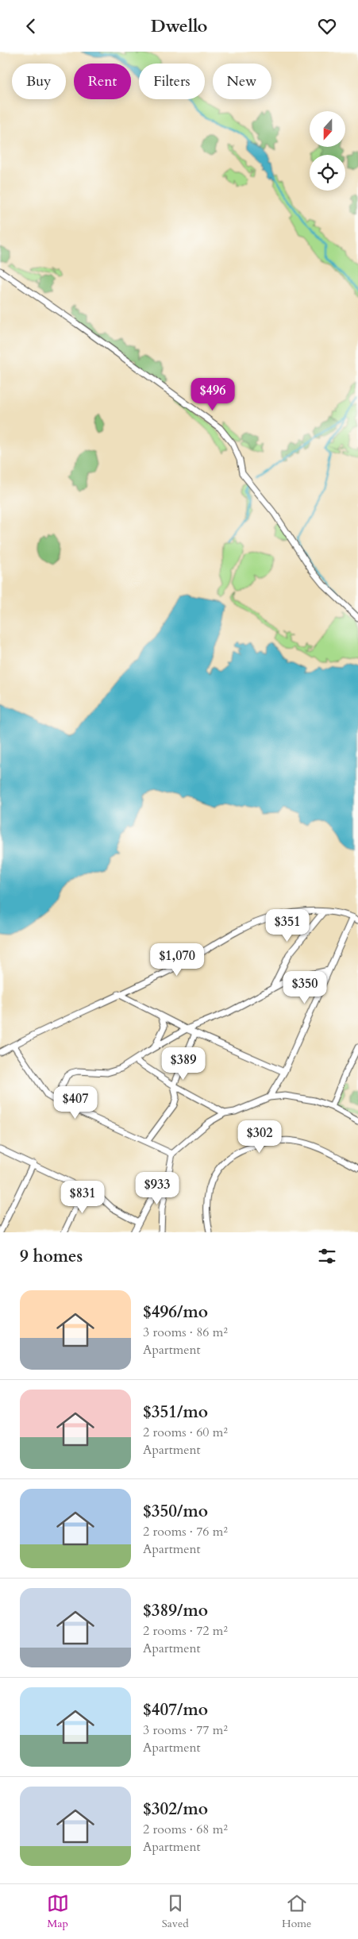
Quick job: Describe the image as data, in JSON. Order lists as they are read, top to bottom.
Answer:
{
  "north": "bottom",
  "page": {
    "header": "Dwello",
    "chip": [
      "Buy",
      "Rent",
      "Filters",
      "New"
    ],
    "price": [
      "$496",
      "$351",
      "$1,070",
      "$350",
      "$389",
      "$407",
      "$302",
      "$933",
      "$831"
    ],
    "heading": "9 homes",
    "list": [
      {
        "name": "$496/mo",
        "note": "3 rooms · 86 m² · Apartment"
      },
      {
        "name": "$351/mo",
        "note": "2 rooms · 60 m² · Apartment"
      },
      {
        "name": "$350/mo",
        "note": "2 rooms · 76 m² · Apartment"
      },
      {
        "name": "$389/mo",
        "note": "2 rooms · 72 m² · Apartment"
      },
      {
        "name": "$407/mo",
        "note": "3 rooms · 77 m² · Apartment"
      },
      {
        "name": "$302/mo",
        "note": "2 rooms · 68 m² · Apartment"
      }
    ],
    "tabs": ["Map", "Saved", "Home"]
  }
}
